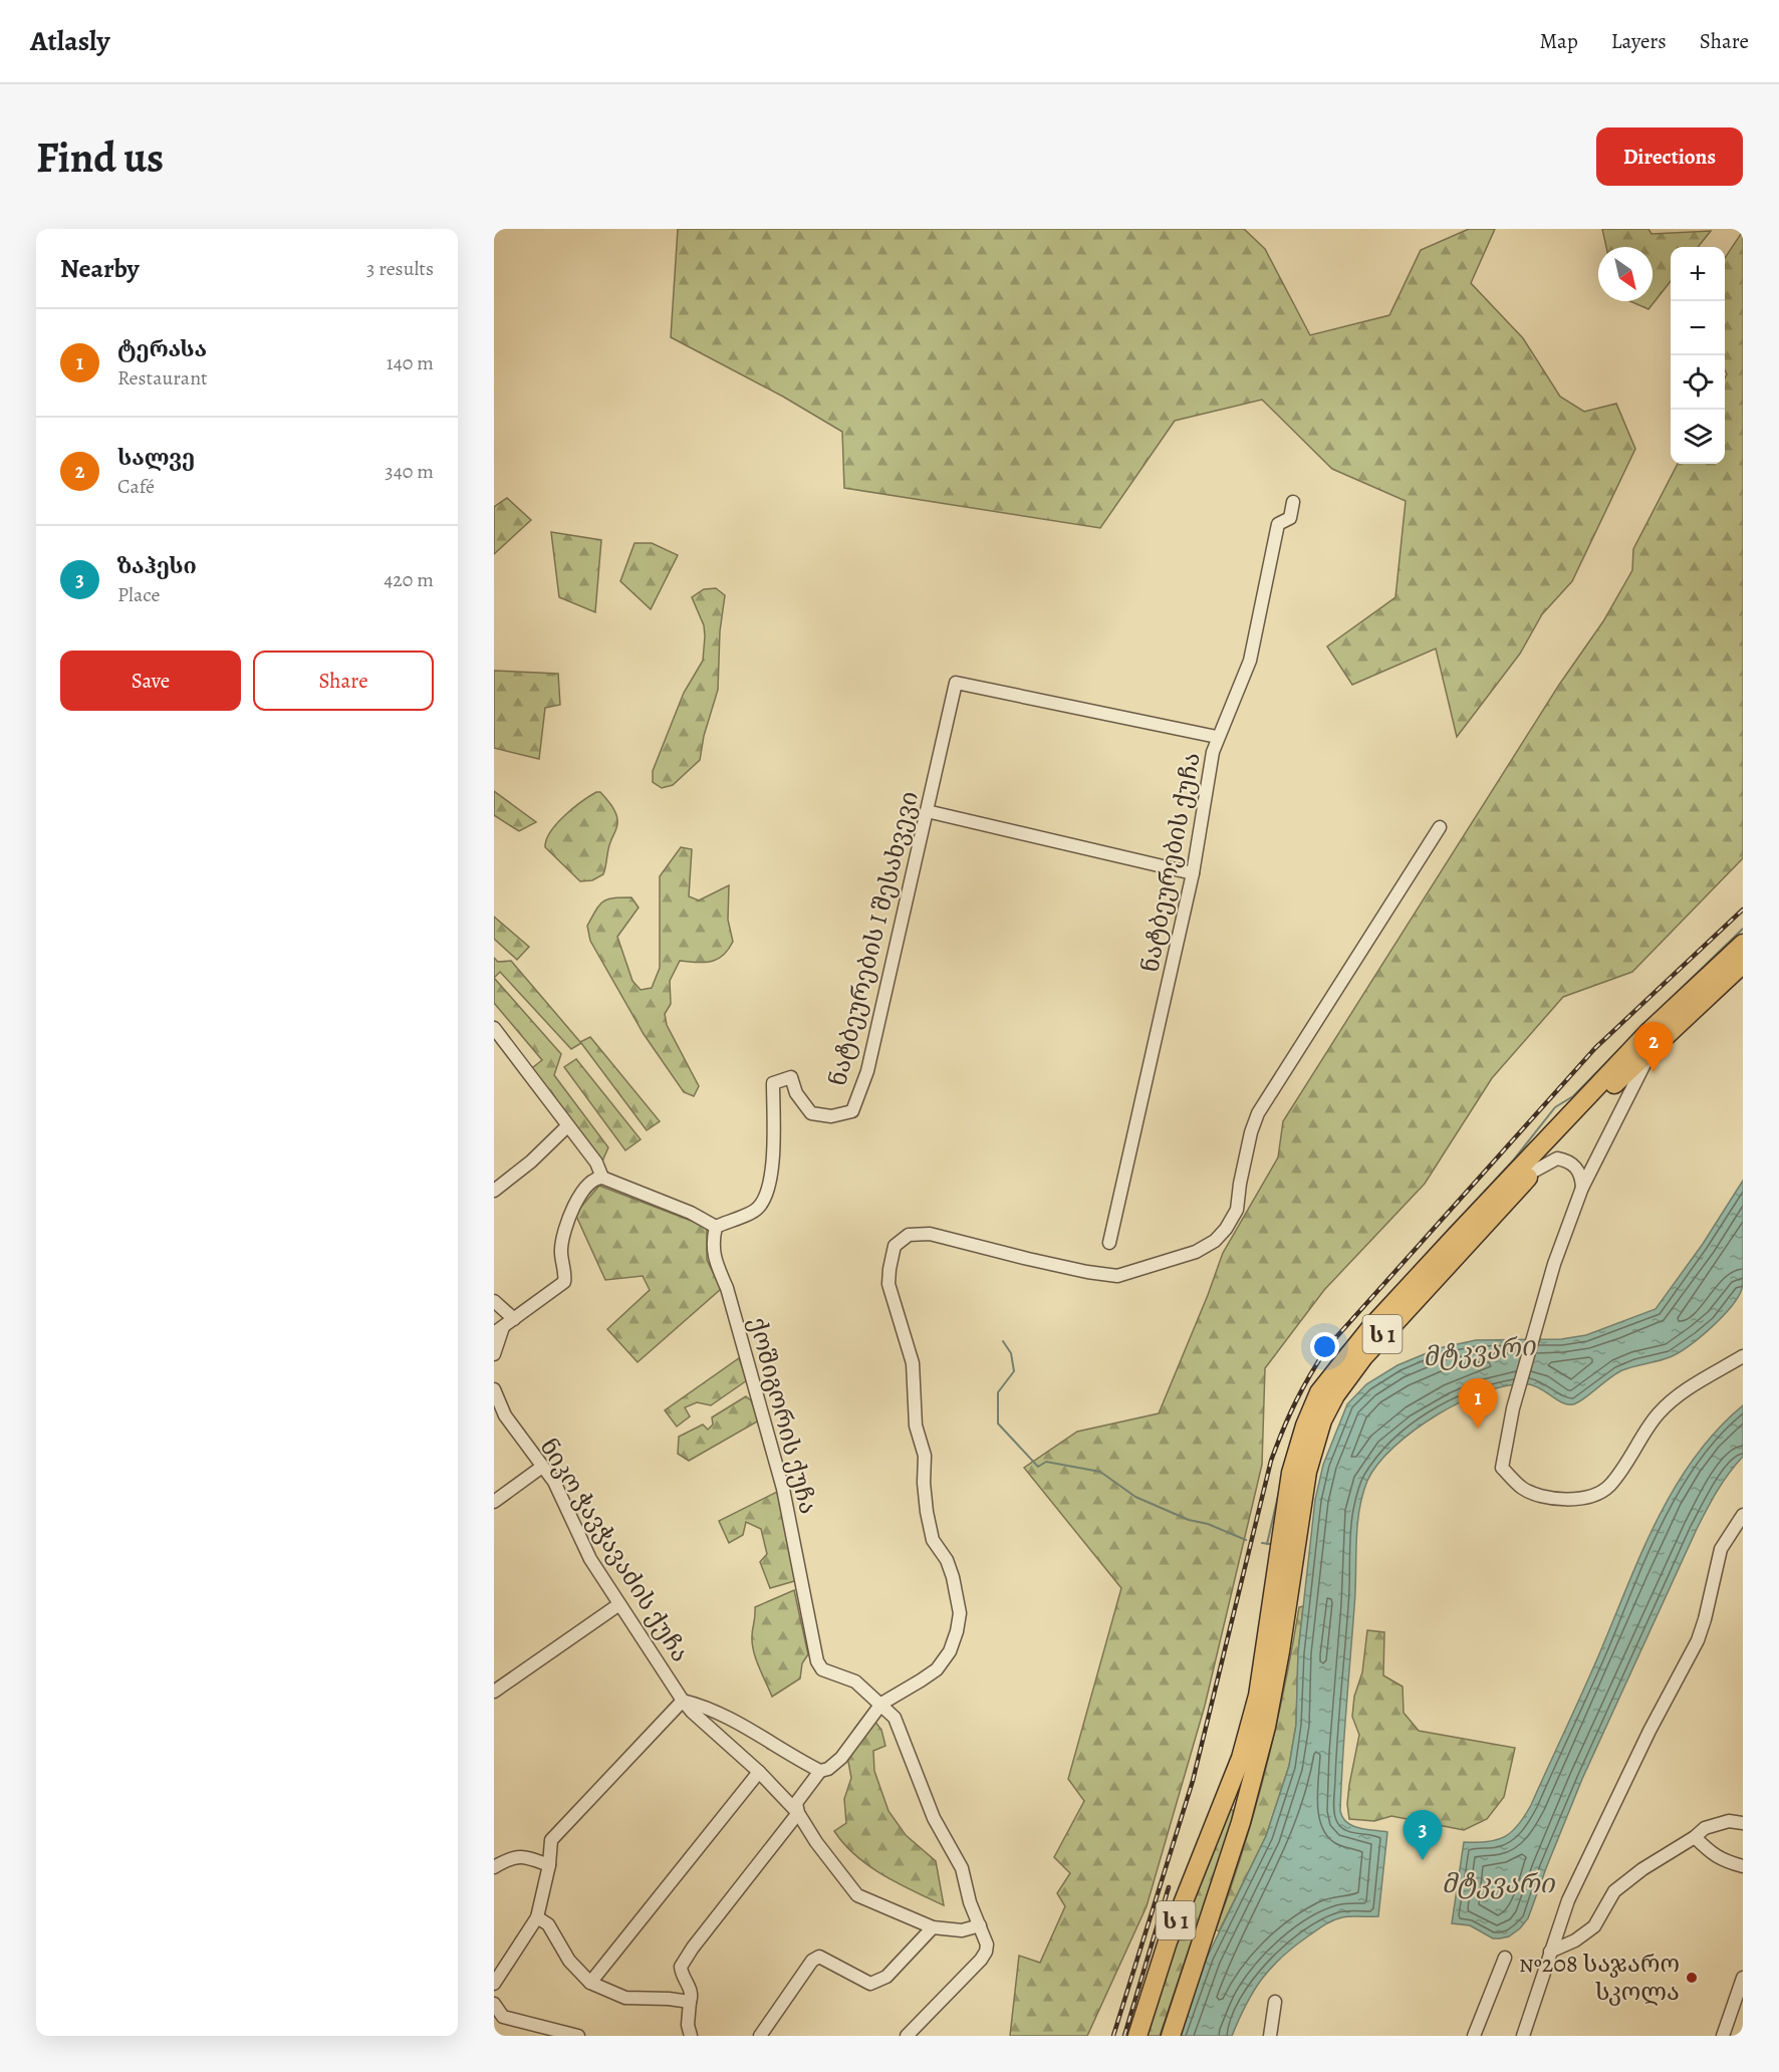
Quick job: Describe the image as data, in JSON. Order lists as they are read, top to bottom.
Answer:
{
  "streets": {
    "highway": ["ს 1"],
    "street": [
      "ნატბეურების ქუჩა",
      "ნატბეურების I შესახვევი",
      "ქოშიგორის ქუჩა",
      "ნიკო ჭავჭავაძის ქუჩა"
    ]
  },
  "crossings": [
    ["ნატბეურების ქუჩა", "ნატბეურების I შესახვევი"],
    ["ნატბეურების I შესახვევი", "ქოშიგორის ქუჩა"],
    ["ქოშიგორის ქუჩა", "ნიკო ჭავჭავაძის ქუჩა"]
  ],
  "water": ["მტკვარი"],
  "places": ["№208 საჯარო სკოლა"],
  "north": "bottom right",
  "page": {
    "header": "Atlasly",
    "nav": ["Map", "Layers", "Share"],
    "buttons": [
      "Directions",
      ["Save", "Share"]
    ],
    "title": "Find us",
    "heading": ["Nearby", "3 results"],
    "map_buttons": ["+", "−"],
    "list": [
      {
        "mark": "1",
        "name": "ტერასა",
        "note": "Restaurant",
        "value": "140 m"
      },
      {
        "mark": "2",
        "name": "სალვე",
        "note": "Café",
        "value": "340 m"
      },
      {
        "mark": "3",
        "name": "ზაჰესი",
        "note": "Place",
        "value": "420 m"
      }
    ],
    "pins": ["2", "1", "3"]
  }
}
